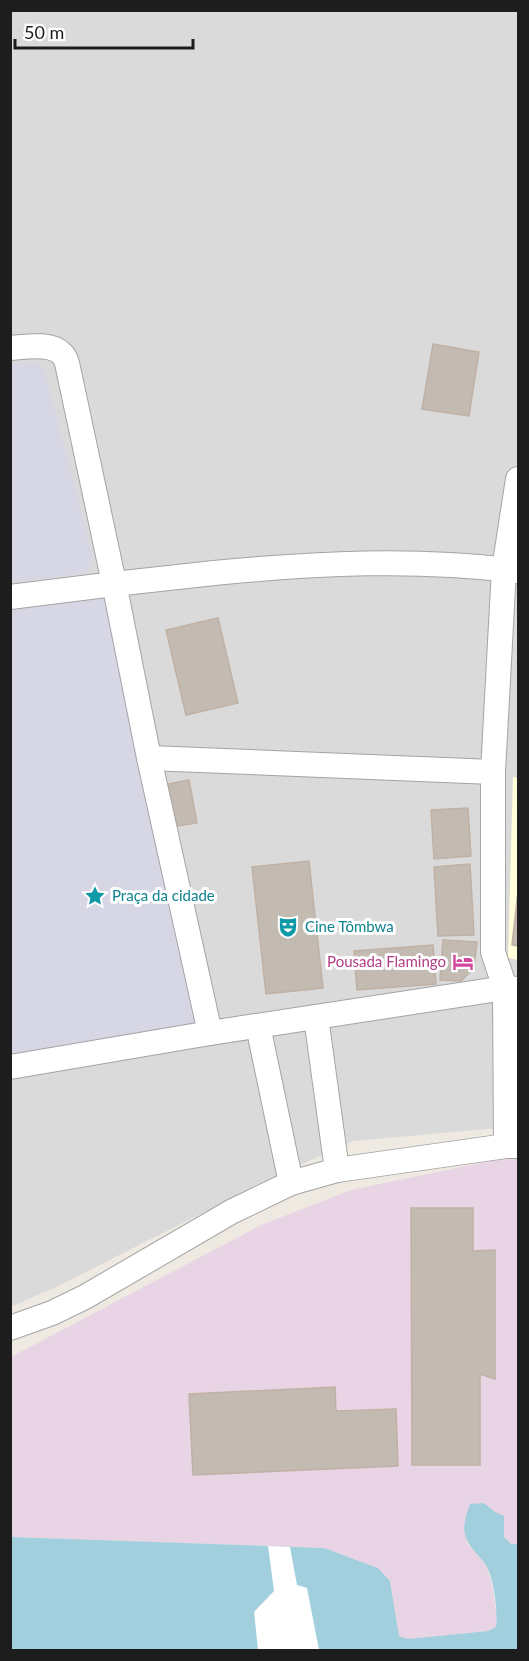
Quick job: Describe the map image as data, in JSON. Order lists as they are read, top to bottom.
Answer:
{
  "places": {
    "place": ["Praça da cidade"],
    "theatre": ["Cine Tômbwa"],
    "hotel": ["Pousada Flamingo"]
  },
  "scale_bar": "50 m"
}
